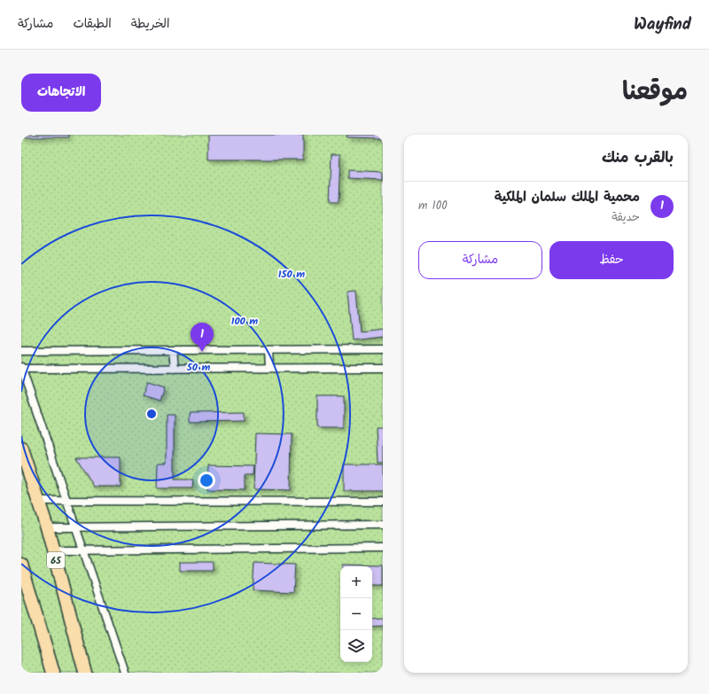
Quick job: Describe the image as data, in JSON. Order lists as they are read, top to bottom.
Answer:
{
  "streets": {
    "highway": ["65"]
  },
  "page": {
    "header": "Wayfind",
    "nav": ["الخريطة", "الطبقات", "مشاركة"],
    "title": "موقعنا",
    "buttons": [
      "الاتجاهات",
      ["حفظ", "مشاركة"]
    ],
    "heading": "بالقرب منك",
    "list": [
      {
        "mark": "1",
        "name": "محمية الملك سلمان الملكية",
        "note": "حديقة",
        "value": "100 m"
      }
    ],
    "pins": "1",
    "map_buttons": ["+", "−"]
  },
  "rings": ["150 m", "100 m", "50 m"]
}
